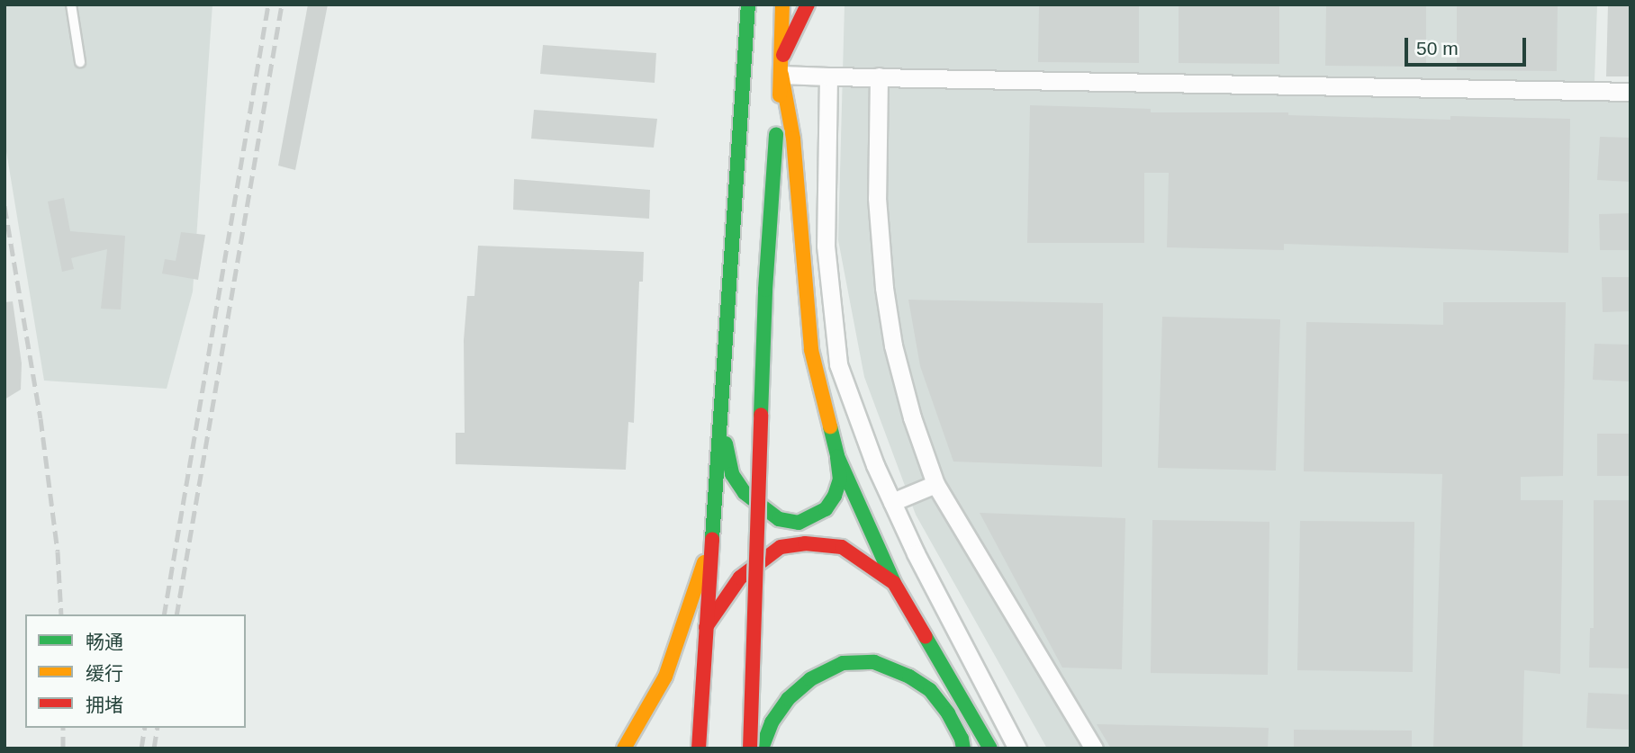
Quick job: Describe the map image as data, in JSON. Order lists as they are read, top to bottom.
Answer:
{
  "legend": ["畅通", "缓行", "拥堵"],
  "scale_bar": "50 m"
}
